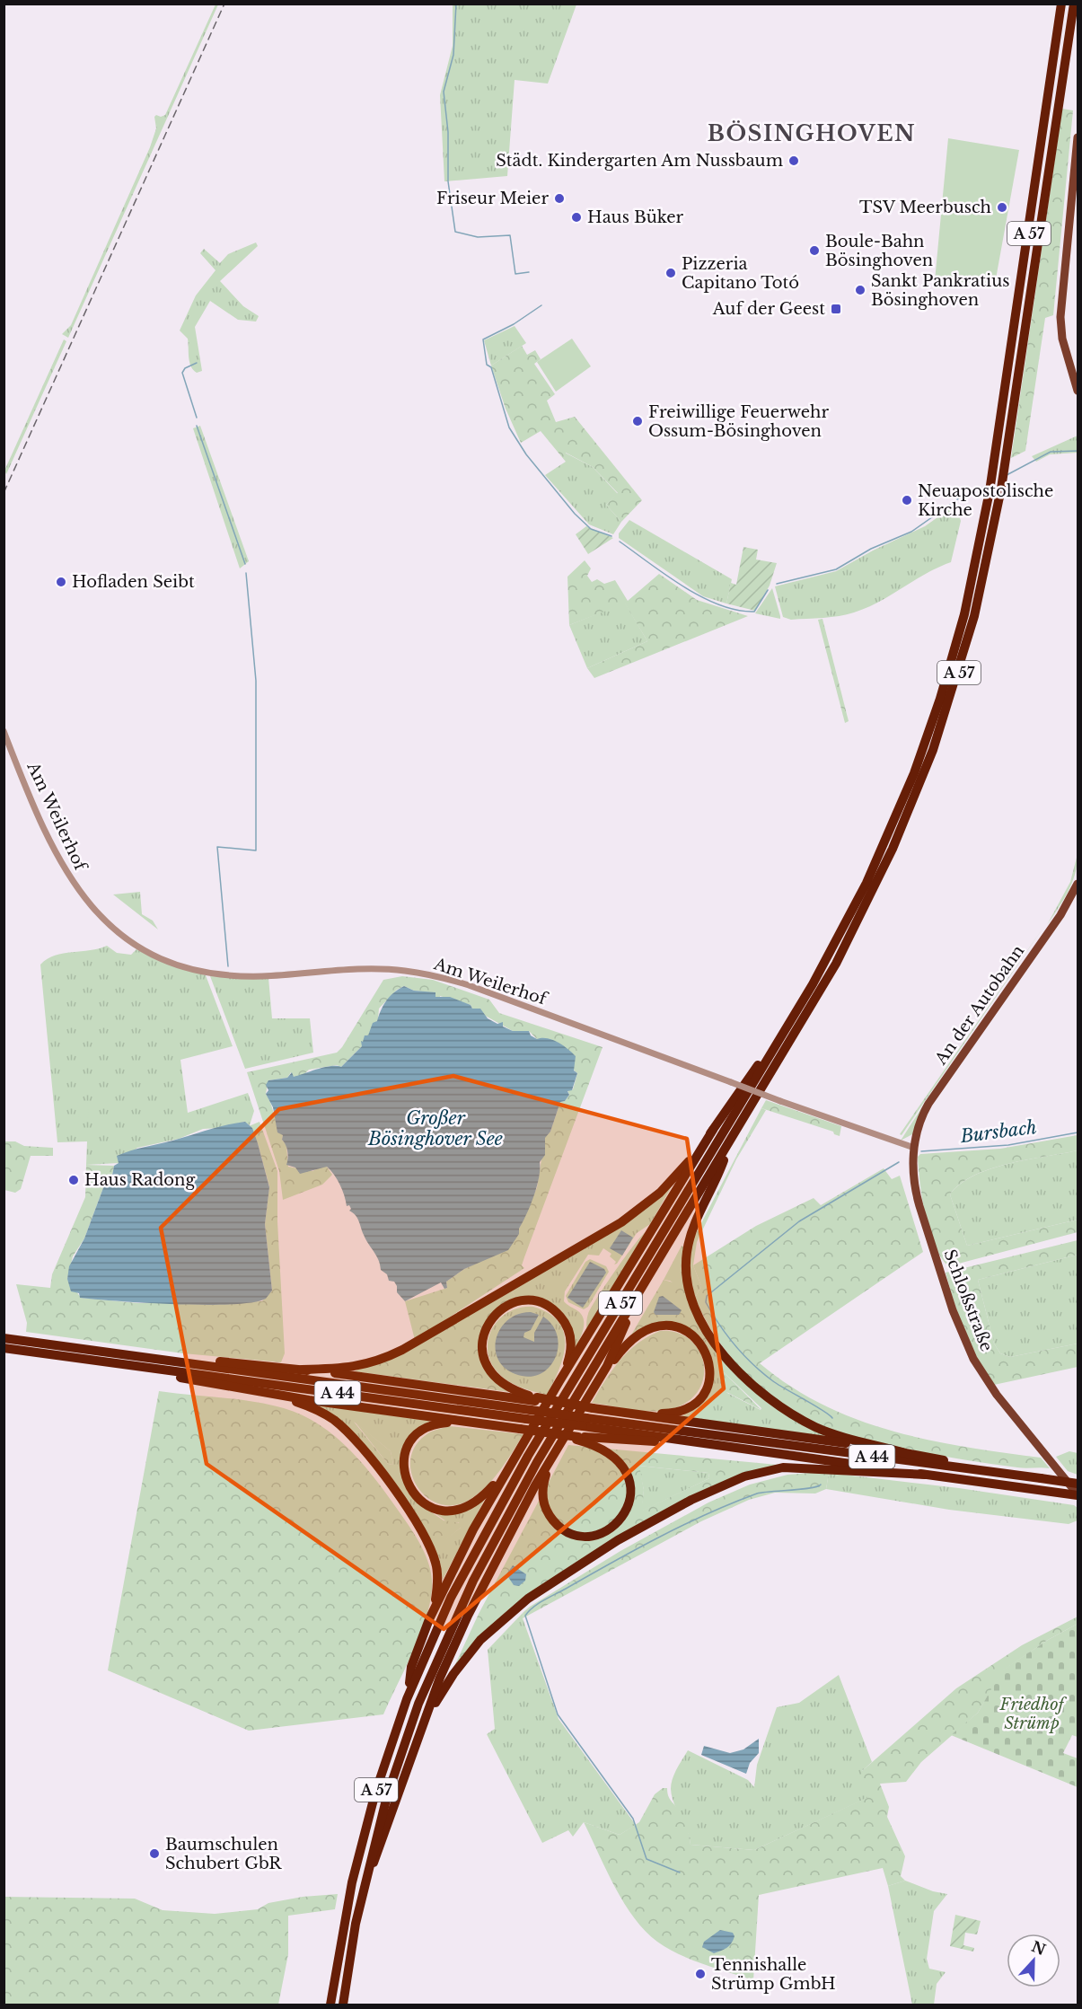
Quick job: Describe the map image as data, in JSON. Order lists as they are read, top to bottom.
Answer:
{
  "streets": {
    "highway": ["A 57", "A 44"],
    "main road": ["An der Autobahn", "Schloßstraße"],
    "street": ["Am Weilerhof"]
  },
  "crossings": [
    ["Am Weilerhof", "An der Autobahn"],
    ["Am Weilerhof", "Schloßstraße"],
    ["An der Autobahn", "Schloßstraße"],
    ["Schloßstraße", "A 44"]
  ],
  "districts": ["BÖSINGHOVEN"],
  "water": ["Großer Bösinghover See", "Bursbach"],
  "parks": ["Friedhof Strümp"],
  "places": {
    "other": [
      "Städt. Kindergarten Am Nussbaum",
      "Friseur Meier",
      "TSV Meerbusch",
      "Haus Büker",
      "Boule-Bahn Bösinghoven",
      "Pizzeria Capitano Totó",
      "Sankt Pankratius Bösinghoven",
      "Freiwillige Feuerwehr Ossum-Bösinghoven",
      "Neuapostolische Kirche",
      "Hofladen Seibt",
      "Haus Radong",
      "Baumschulen Schubert GbR",
      "Tennishalle Strümp GmbH"
    ],
    "transit": ["Auf der Geest"]
  },
  "north": "top"
}
